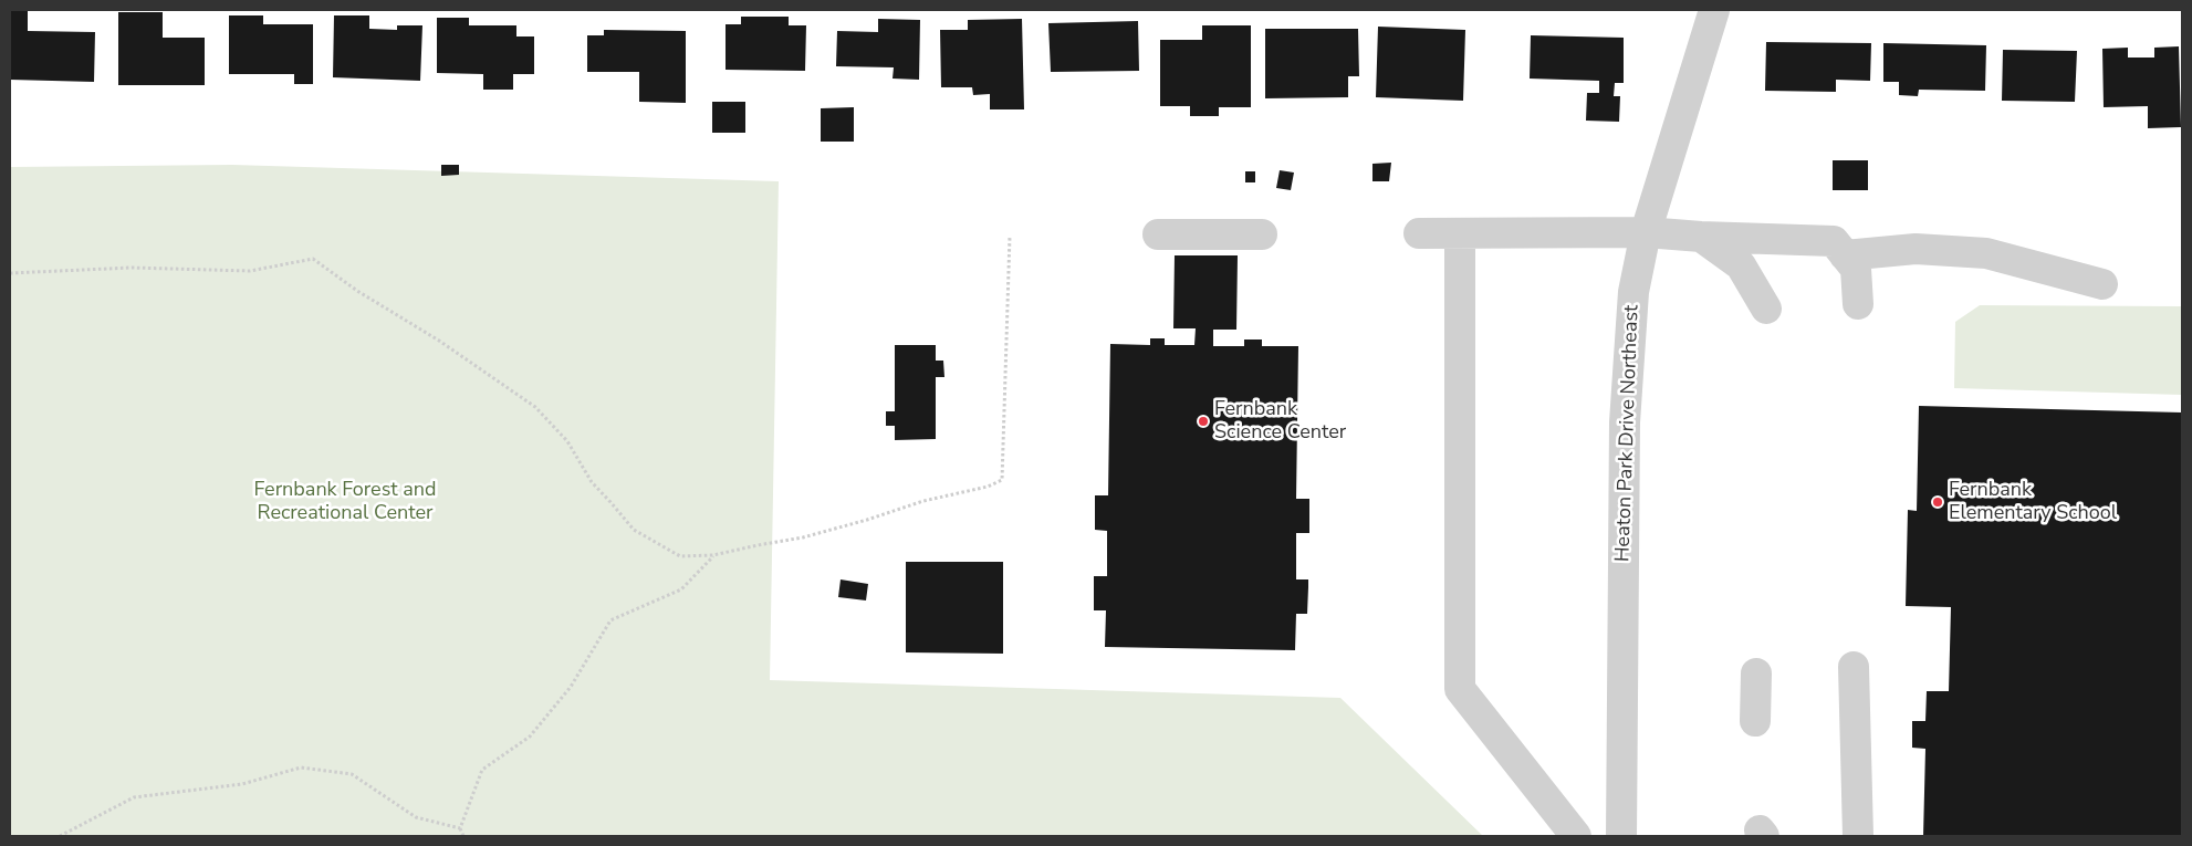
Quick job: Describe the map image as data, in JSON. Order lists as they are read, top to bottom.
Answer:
{
  "streets": {
    "street": ["Heaton Park Drive Northeast"]
  },
  "parks": ["Fernbank Forest and Recreational Center"],
  "places": ["Fernbank Science Center", "Fernbank Elementary School"]
}
